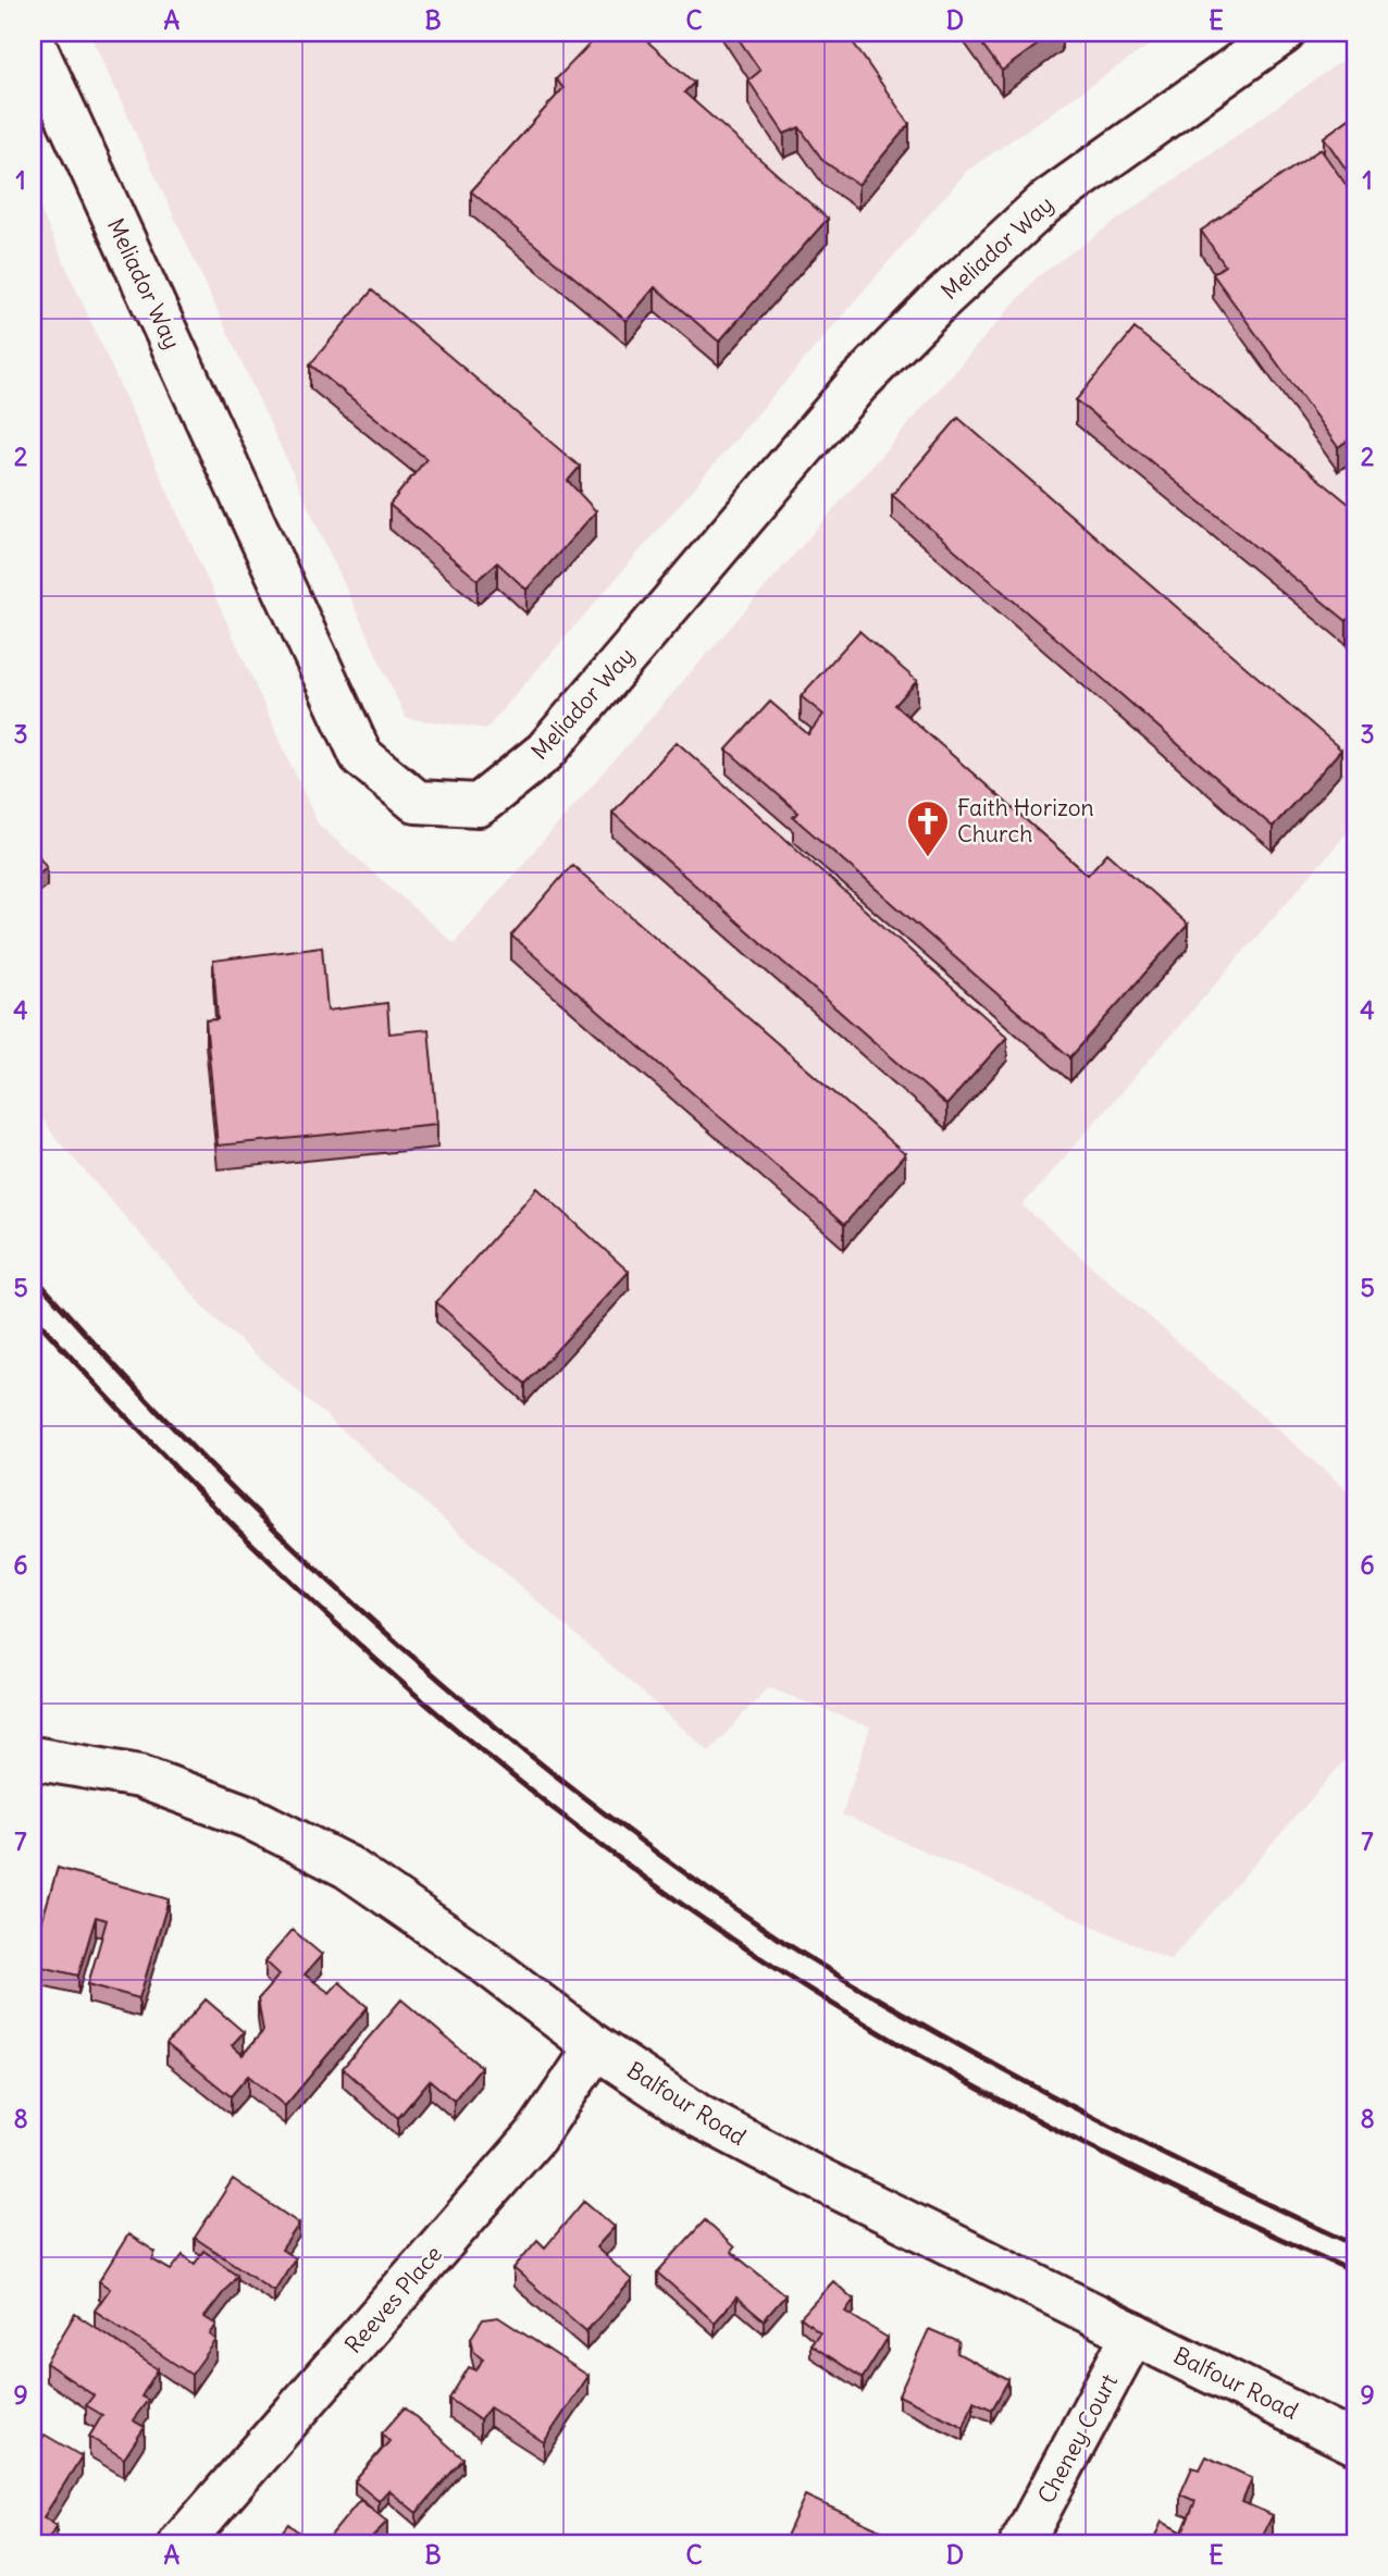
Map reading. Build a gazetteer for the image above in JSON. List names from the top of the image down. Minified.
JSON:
{"streets":{"street":["Meliador Way","Balfour Road","Reeves Place","Cheney Court"]},"crossings":[["Balfour Road","Reeves Place"],["Balfour Road","Cheney Court"]],"places":{"church":["Faith Horizon Church"]},"grid":{"columns":["A","B","C","D","E"],"rows":["1","2","3","4","5","6","7","8","9"]}}
